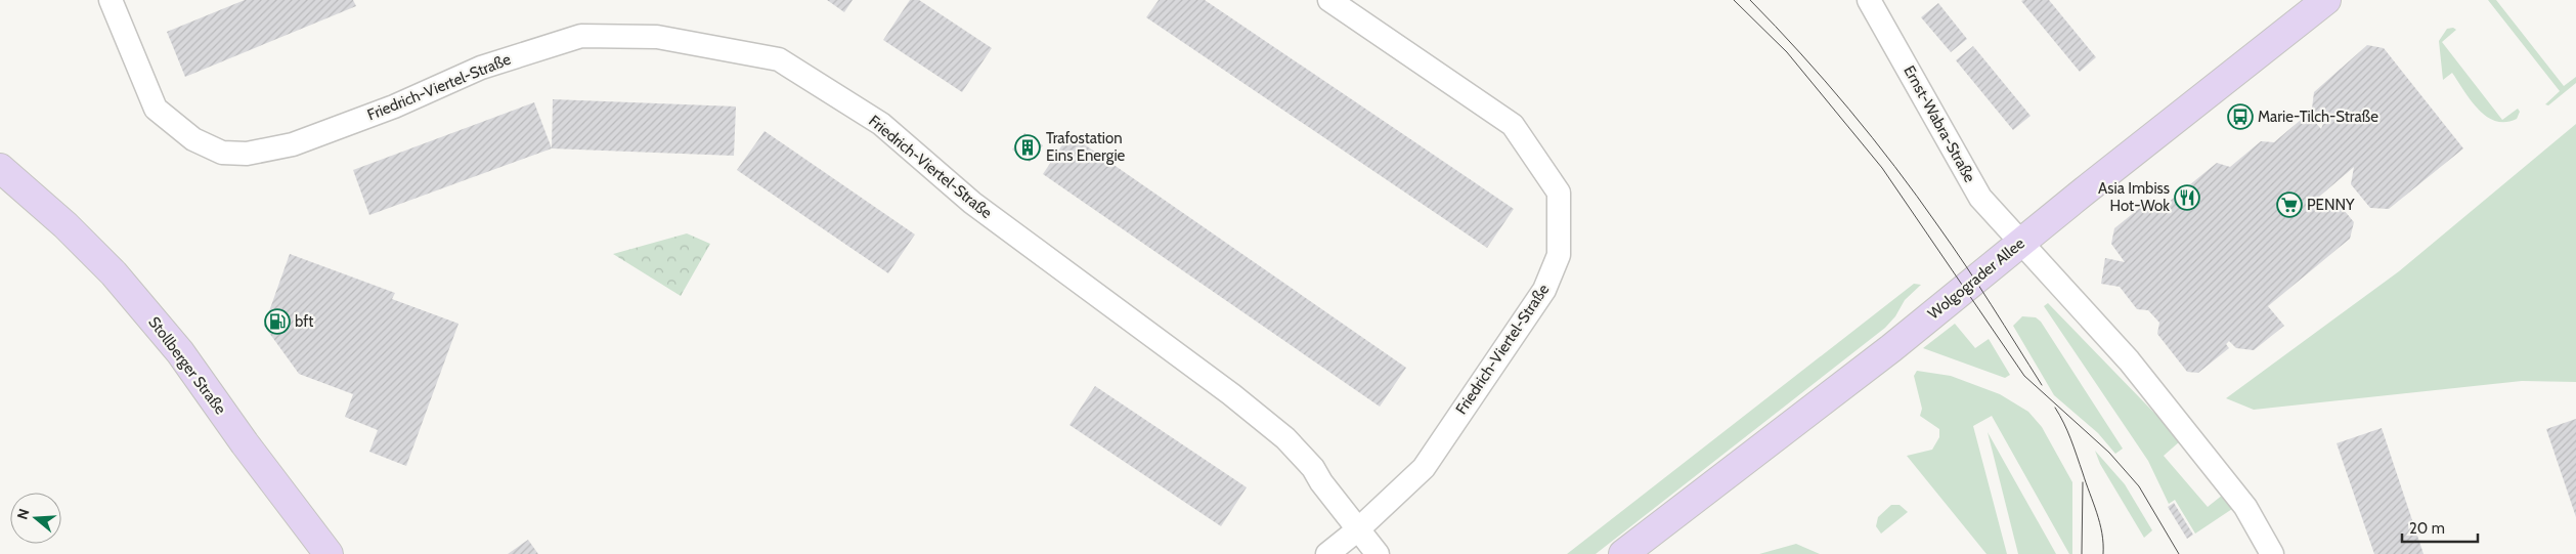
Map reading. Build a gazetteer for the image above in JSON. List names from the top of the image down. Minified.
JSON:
{"streets":{"main road":["Wolgograder Allee","Stollberger Straße"],"street":["Friedrich-Viertel-Straße","Ernst-Wabra-Straße"]},"crossings":[["Ernst-Wabra-Straße","Wolgograder Allee"]],"places":{"bus stop":["Marie-Tilch-Straße"],"building":["Trafostation Eins Energie"],"restaurant":["Asia Imbiss Hot-Wok"],"supermarket":["PENNY"],"fuel station":["bft"]},"scale_bar":"20 m","north":"left"}
